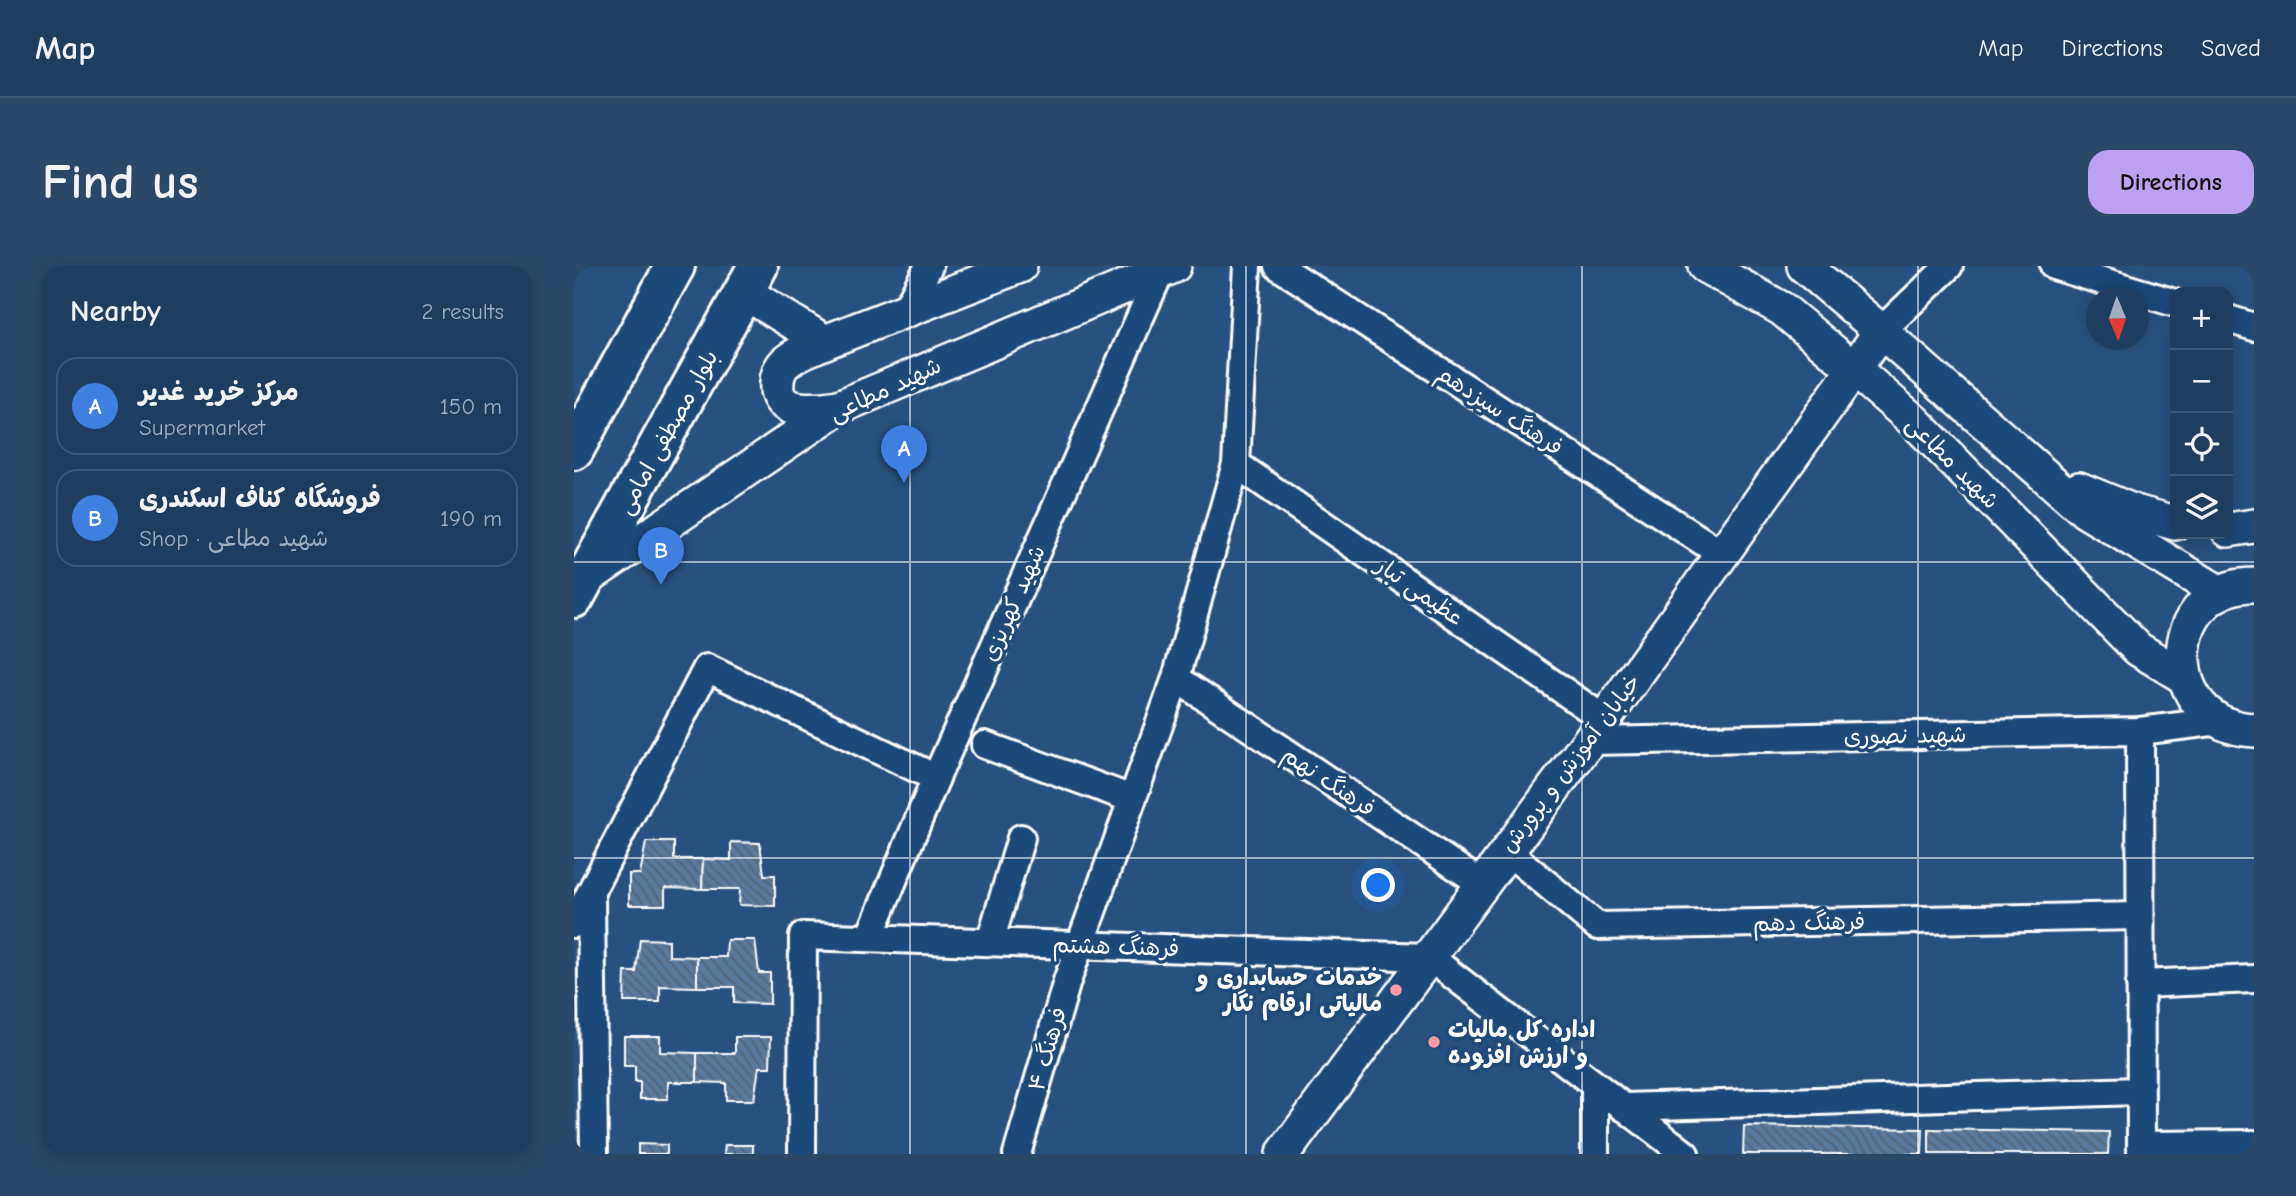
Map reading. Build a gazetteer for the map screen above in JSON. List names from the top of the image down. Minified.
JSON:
{"streets":{"main road":["بلوار مصطفی امامی"],"street":["شهید مطاعی","فرهنگ سیزدهم","عظیمی تبار","شهید کهریزی","شهید نصوری","خیابان آموزش و پرورش","فرهنگ نهم","فرهنگ دهم","فرهنگ هشتم","فرهنگ ۴"]},"crossings":[["شهید مطاعی","بلوار مصطفی امامی"],["شهید مطاعی","شهید کهریزی"],["شهید مطاعی","خیابان آموزش و پرورش"],["فرهنگ سیزدهم","خیابان آموزش و پرورش"],["عظیمی تبار","شهید نصوری"],["عظیمی تبار","خیابان آموزش و پرورش"],["عظیمی تبار","فرهنگ ۴"],["شهید کهریزی","فرهنگ هشتم"],["شهید نصوری","خیابان آموزش و پرورش"],["خیابان آموزش و پرورش","فرهنگ نهم"],["خیابان آموزش و پرورش","فرهنگ دهم"],["خیابان آموزش و پرورش","فرهنگ هشتم"],["فرهنگ نهم","فرهنگ ۴"],["فرهنگ هشتم","فرهنگ ۴"]],"places":["خدمات حسابداری و مالیاتی ارقام نگار","اداره کل مالیات و ارزش افزوده"],"north":"bottom","page":{"header":"Map","nav":["Map","Directions","Saved"],"buttons":"Directions","title":"Find us","heading":["Nearby","2 results"],"map_buttons":["+","−"],"list":[{"mark":"A","name":"مرکز خرید غدیر","note":"Supermarket","value":"150 m"},{"mark":"B","name":"فروشگاه کناف اسکندری","note":"Shop · شهید مطاعی","value":"190 m"}],"pins":["A","B"]}}
